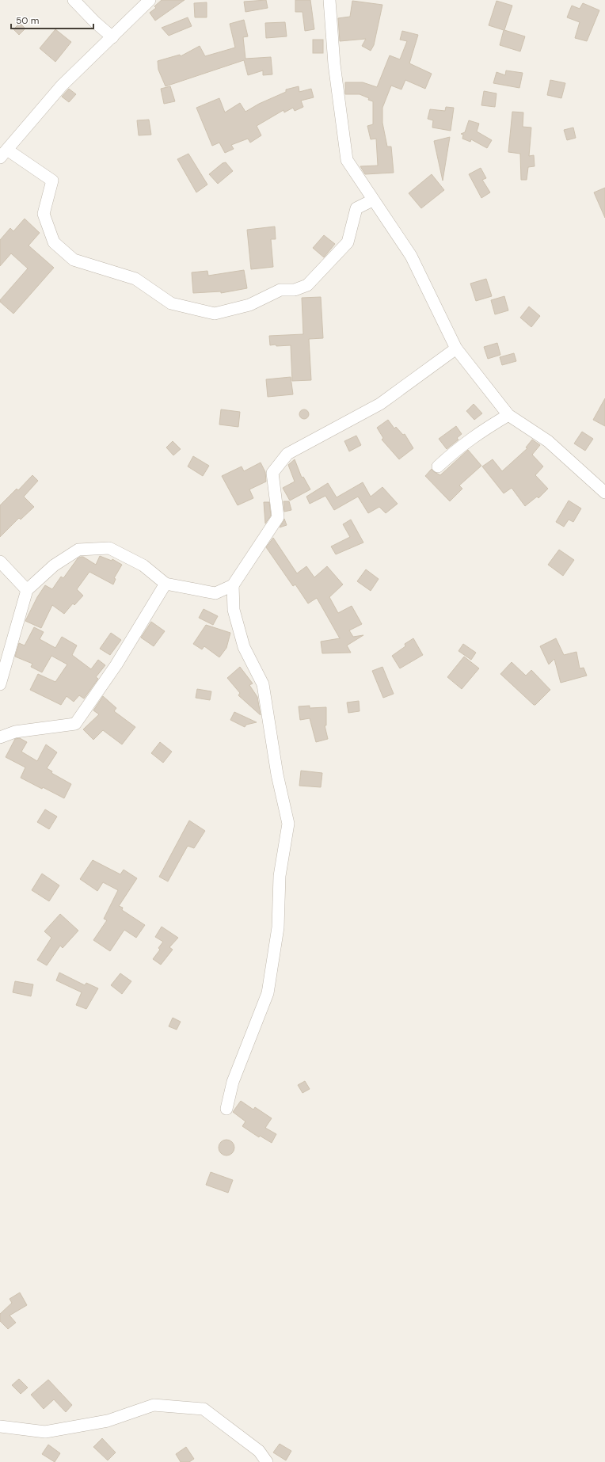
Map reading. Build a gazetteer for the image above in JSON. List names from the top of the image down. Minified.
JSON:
{"scale_bar":"50 m"}
